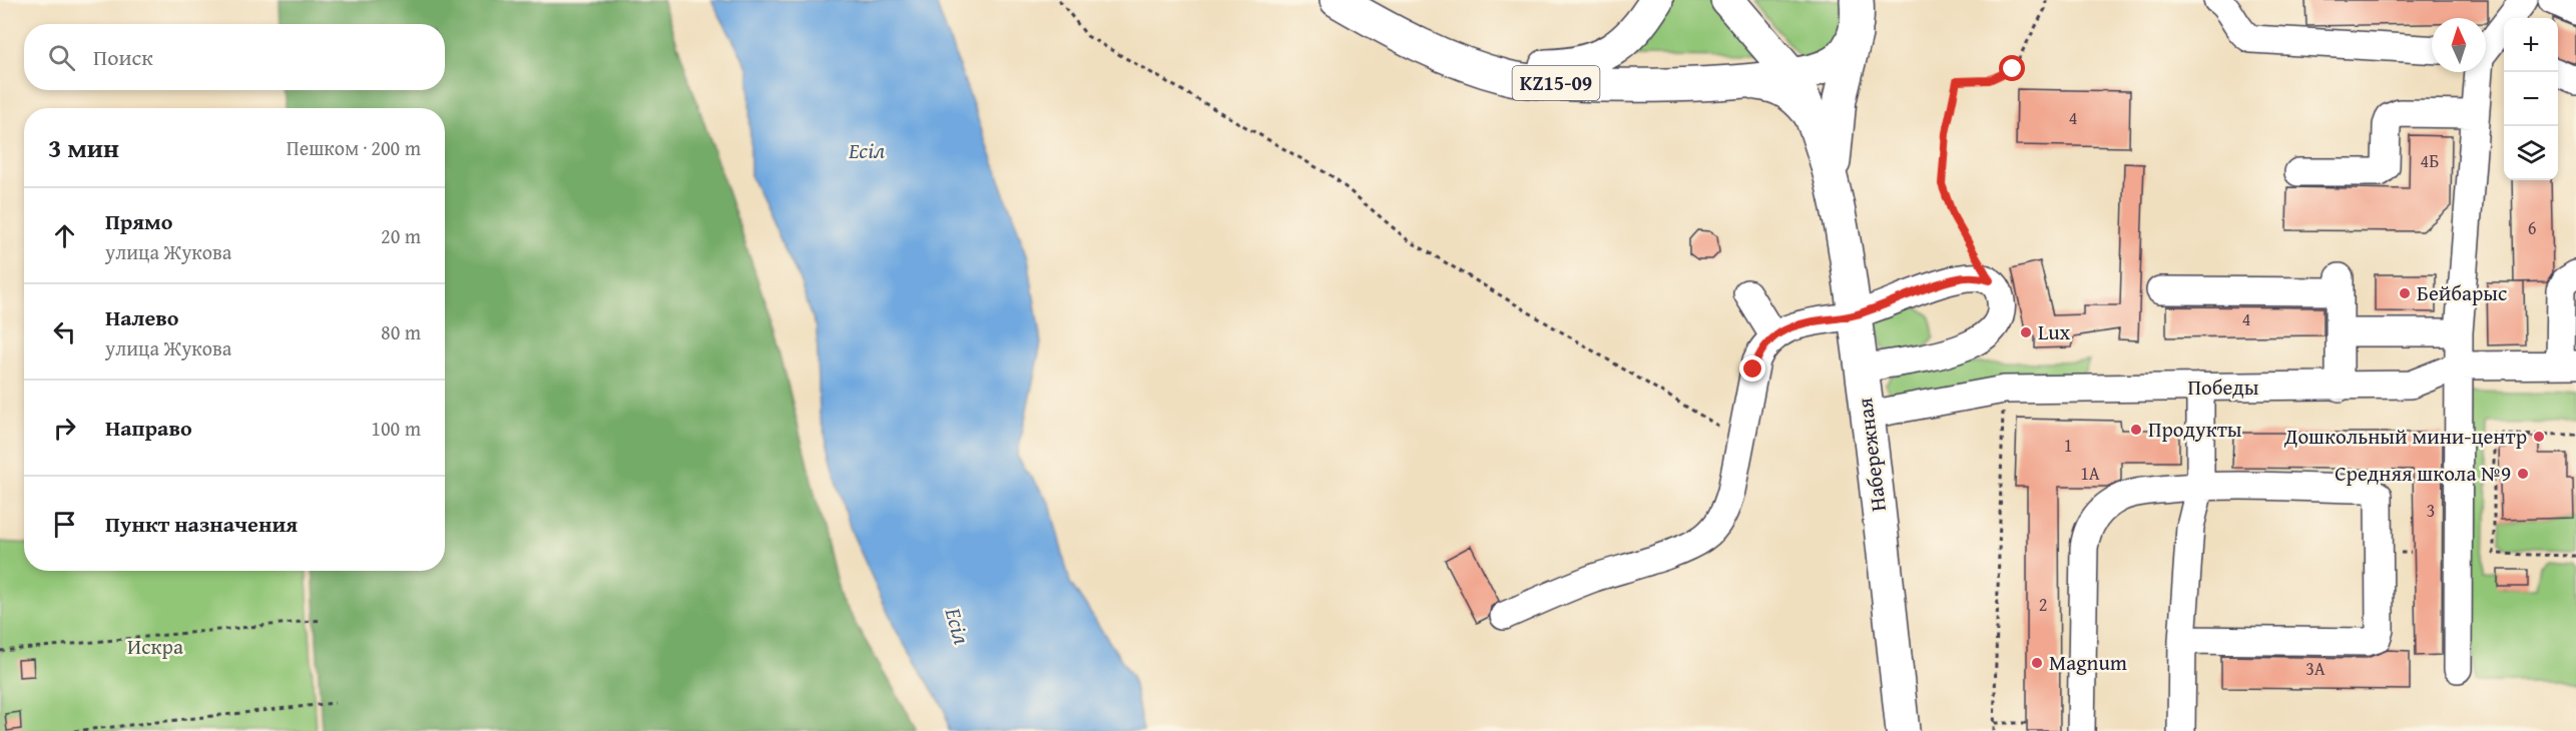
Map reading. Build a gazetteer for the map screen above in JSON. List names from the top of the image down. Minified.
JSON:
{"streets":{"main road":["KZ15-09","Набережная"],"street":["Победы"]},"crossings":[["KZ15-09","Набережная"],["Победы","Набережная"]],"water":["Есіл"],"parks":["Искра"],"places":["Бейбарыс","Lux","Продукты","Дошкольный мини-центр","Средняя школа №9","Magnum"],"house_numbers":["4","4Б","6","4","1","1А","3","2","3А"],"north":"top","page":{"map_buttons":["+","−"],"search":"Поиск","heading":["3 мин","Пешком · 200 m"],"list":[["Прямо","улица Жукова","20 m"],["Налево","улица Жукова","80 m"],["Направо","100 m"],"Пункт назначения"]}}
